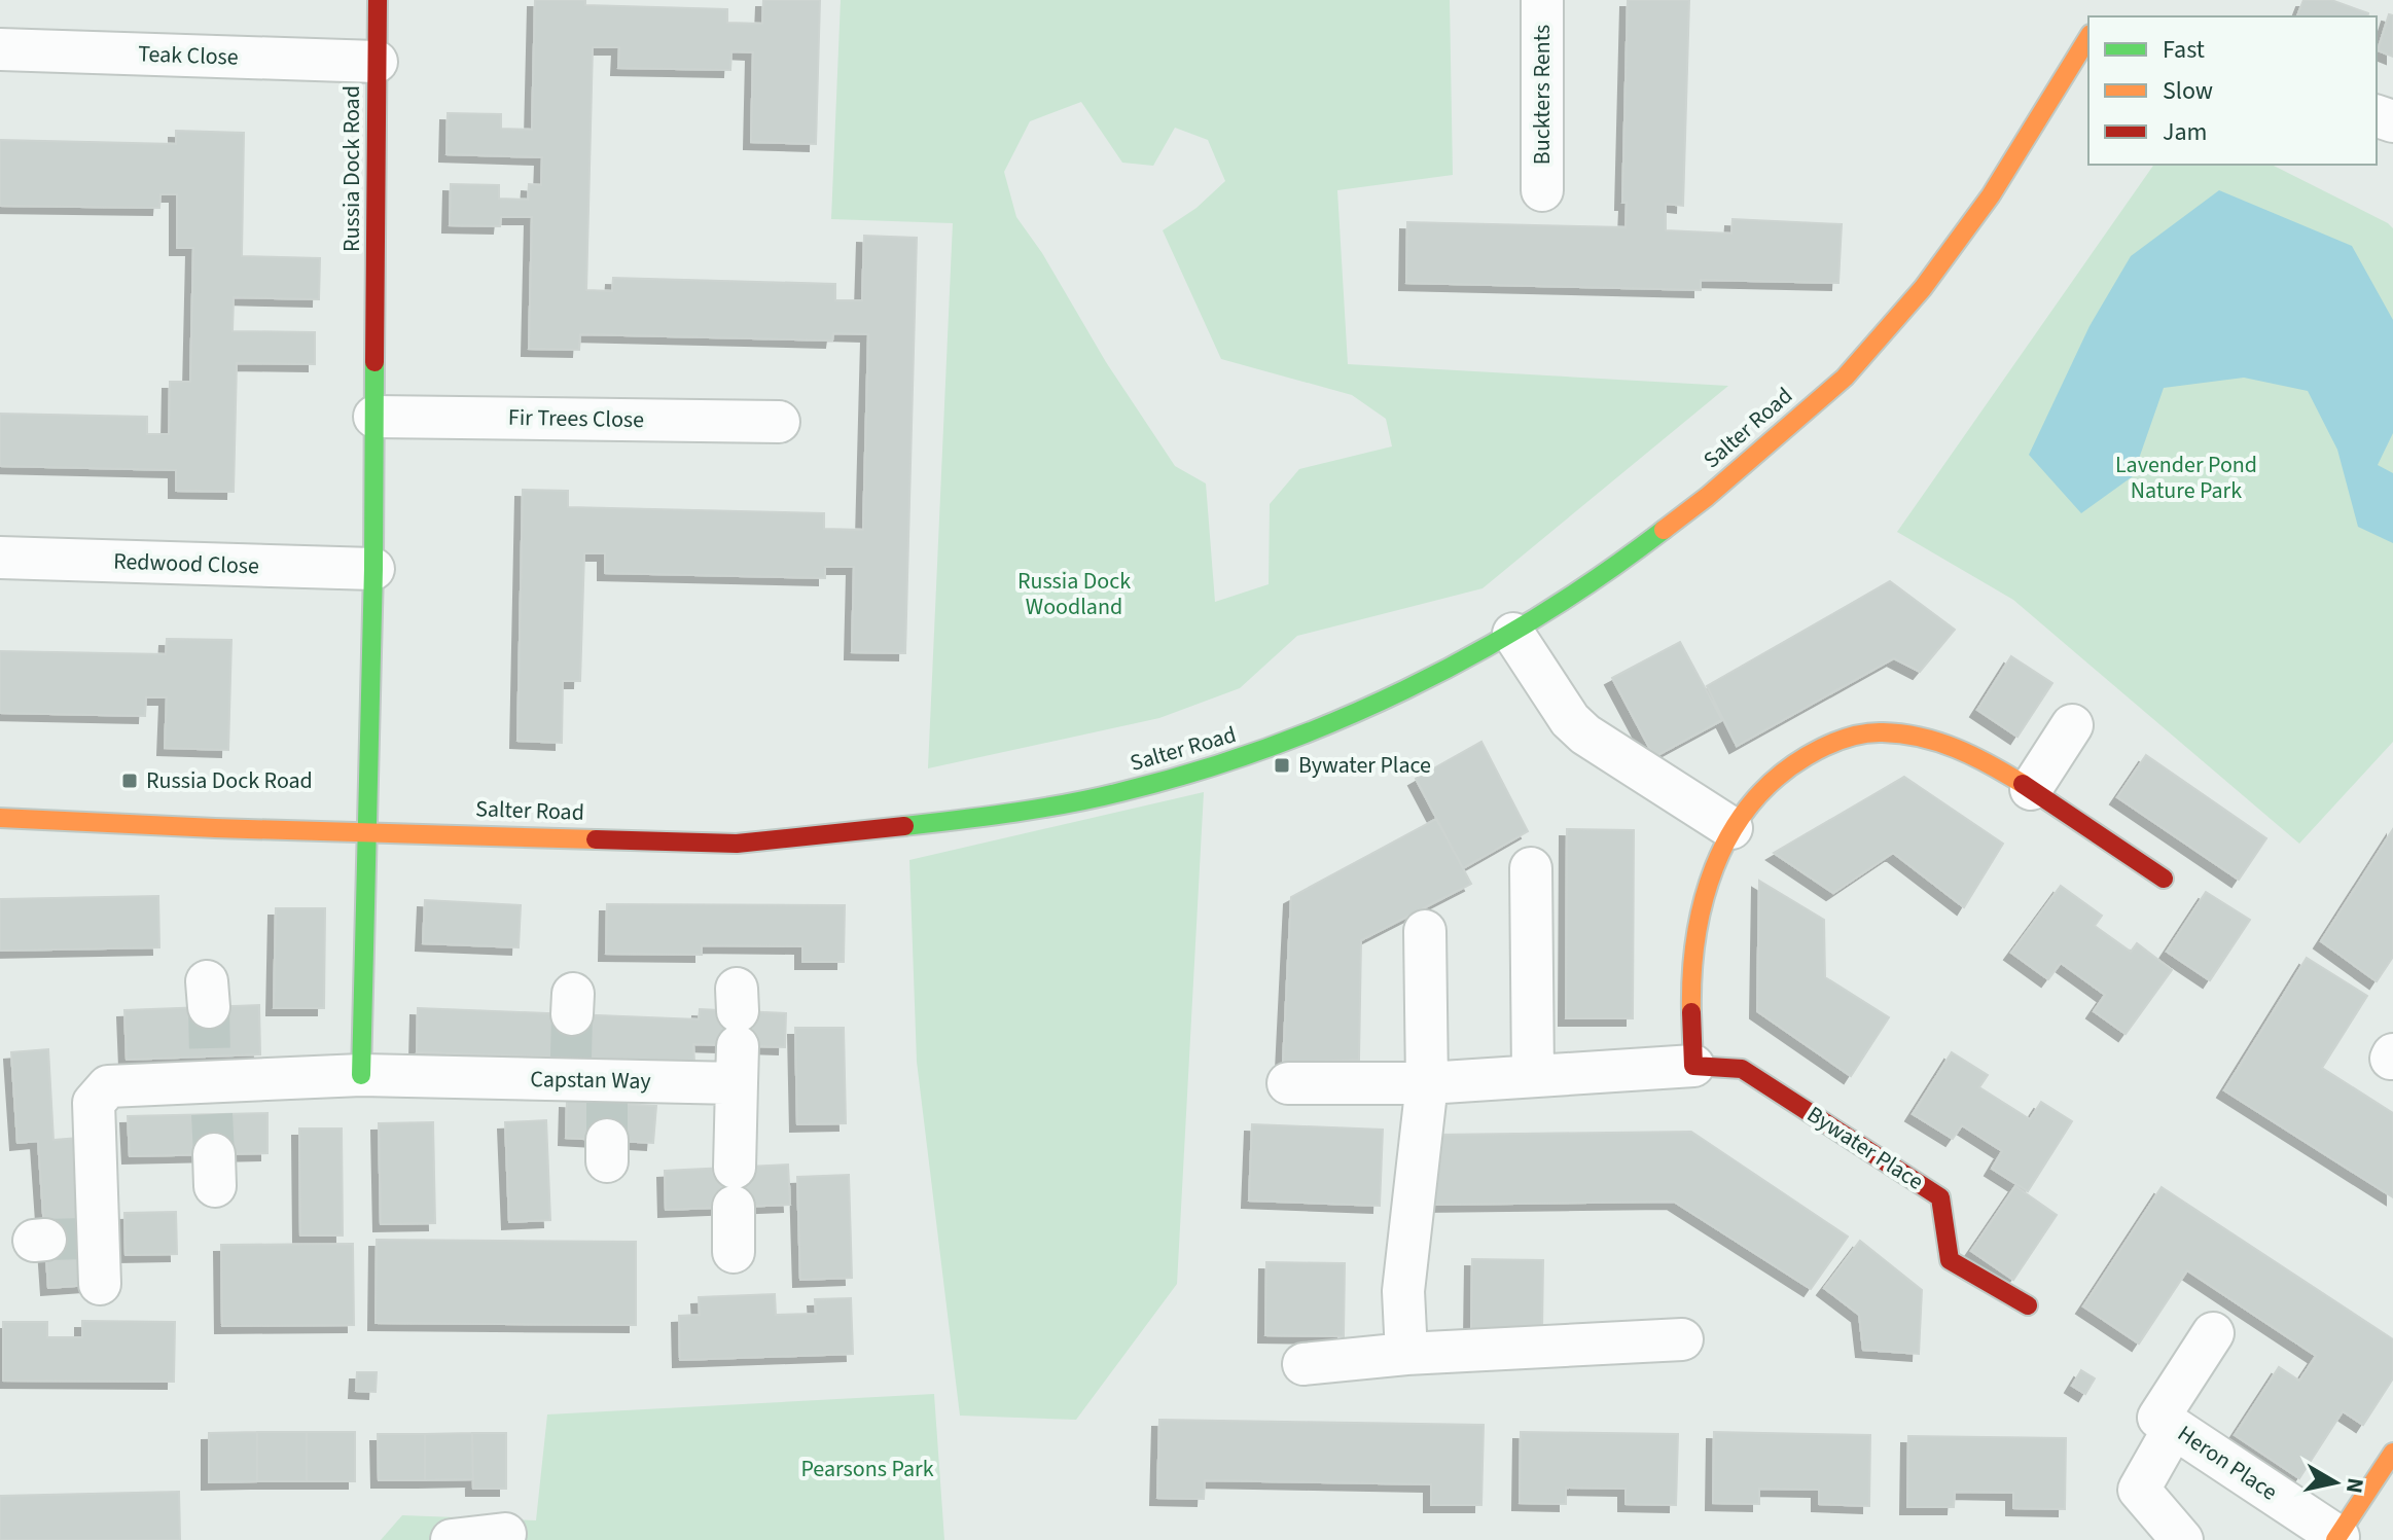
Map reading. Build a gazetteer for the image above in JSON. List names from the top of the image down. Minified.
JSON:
{"streets":{"street":["Teak Close","Buckters Rents","Russia Dock Road","Fir Trees Close","Salter Road","Redwood Close","Capstan Way","Bywater Place","Heron Place"]},"crossings":[["Teak Close","Russia Dock Road"],["Russia Dock Road","Fir Trees Close"],["Russia Dock Road","Salter Road"],["Russia Dock Road","Redwood Close"]],"parks":["Lavender Pond Nature Park","Russia Dock Woodland","Pearsons Park"],"places":{"transit":["Bywater Place","Russia Dock Road"]},"legend":["Fast","Slow","Jam"],"north":"right"}
